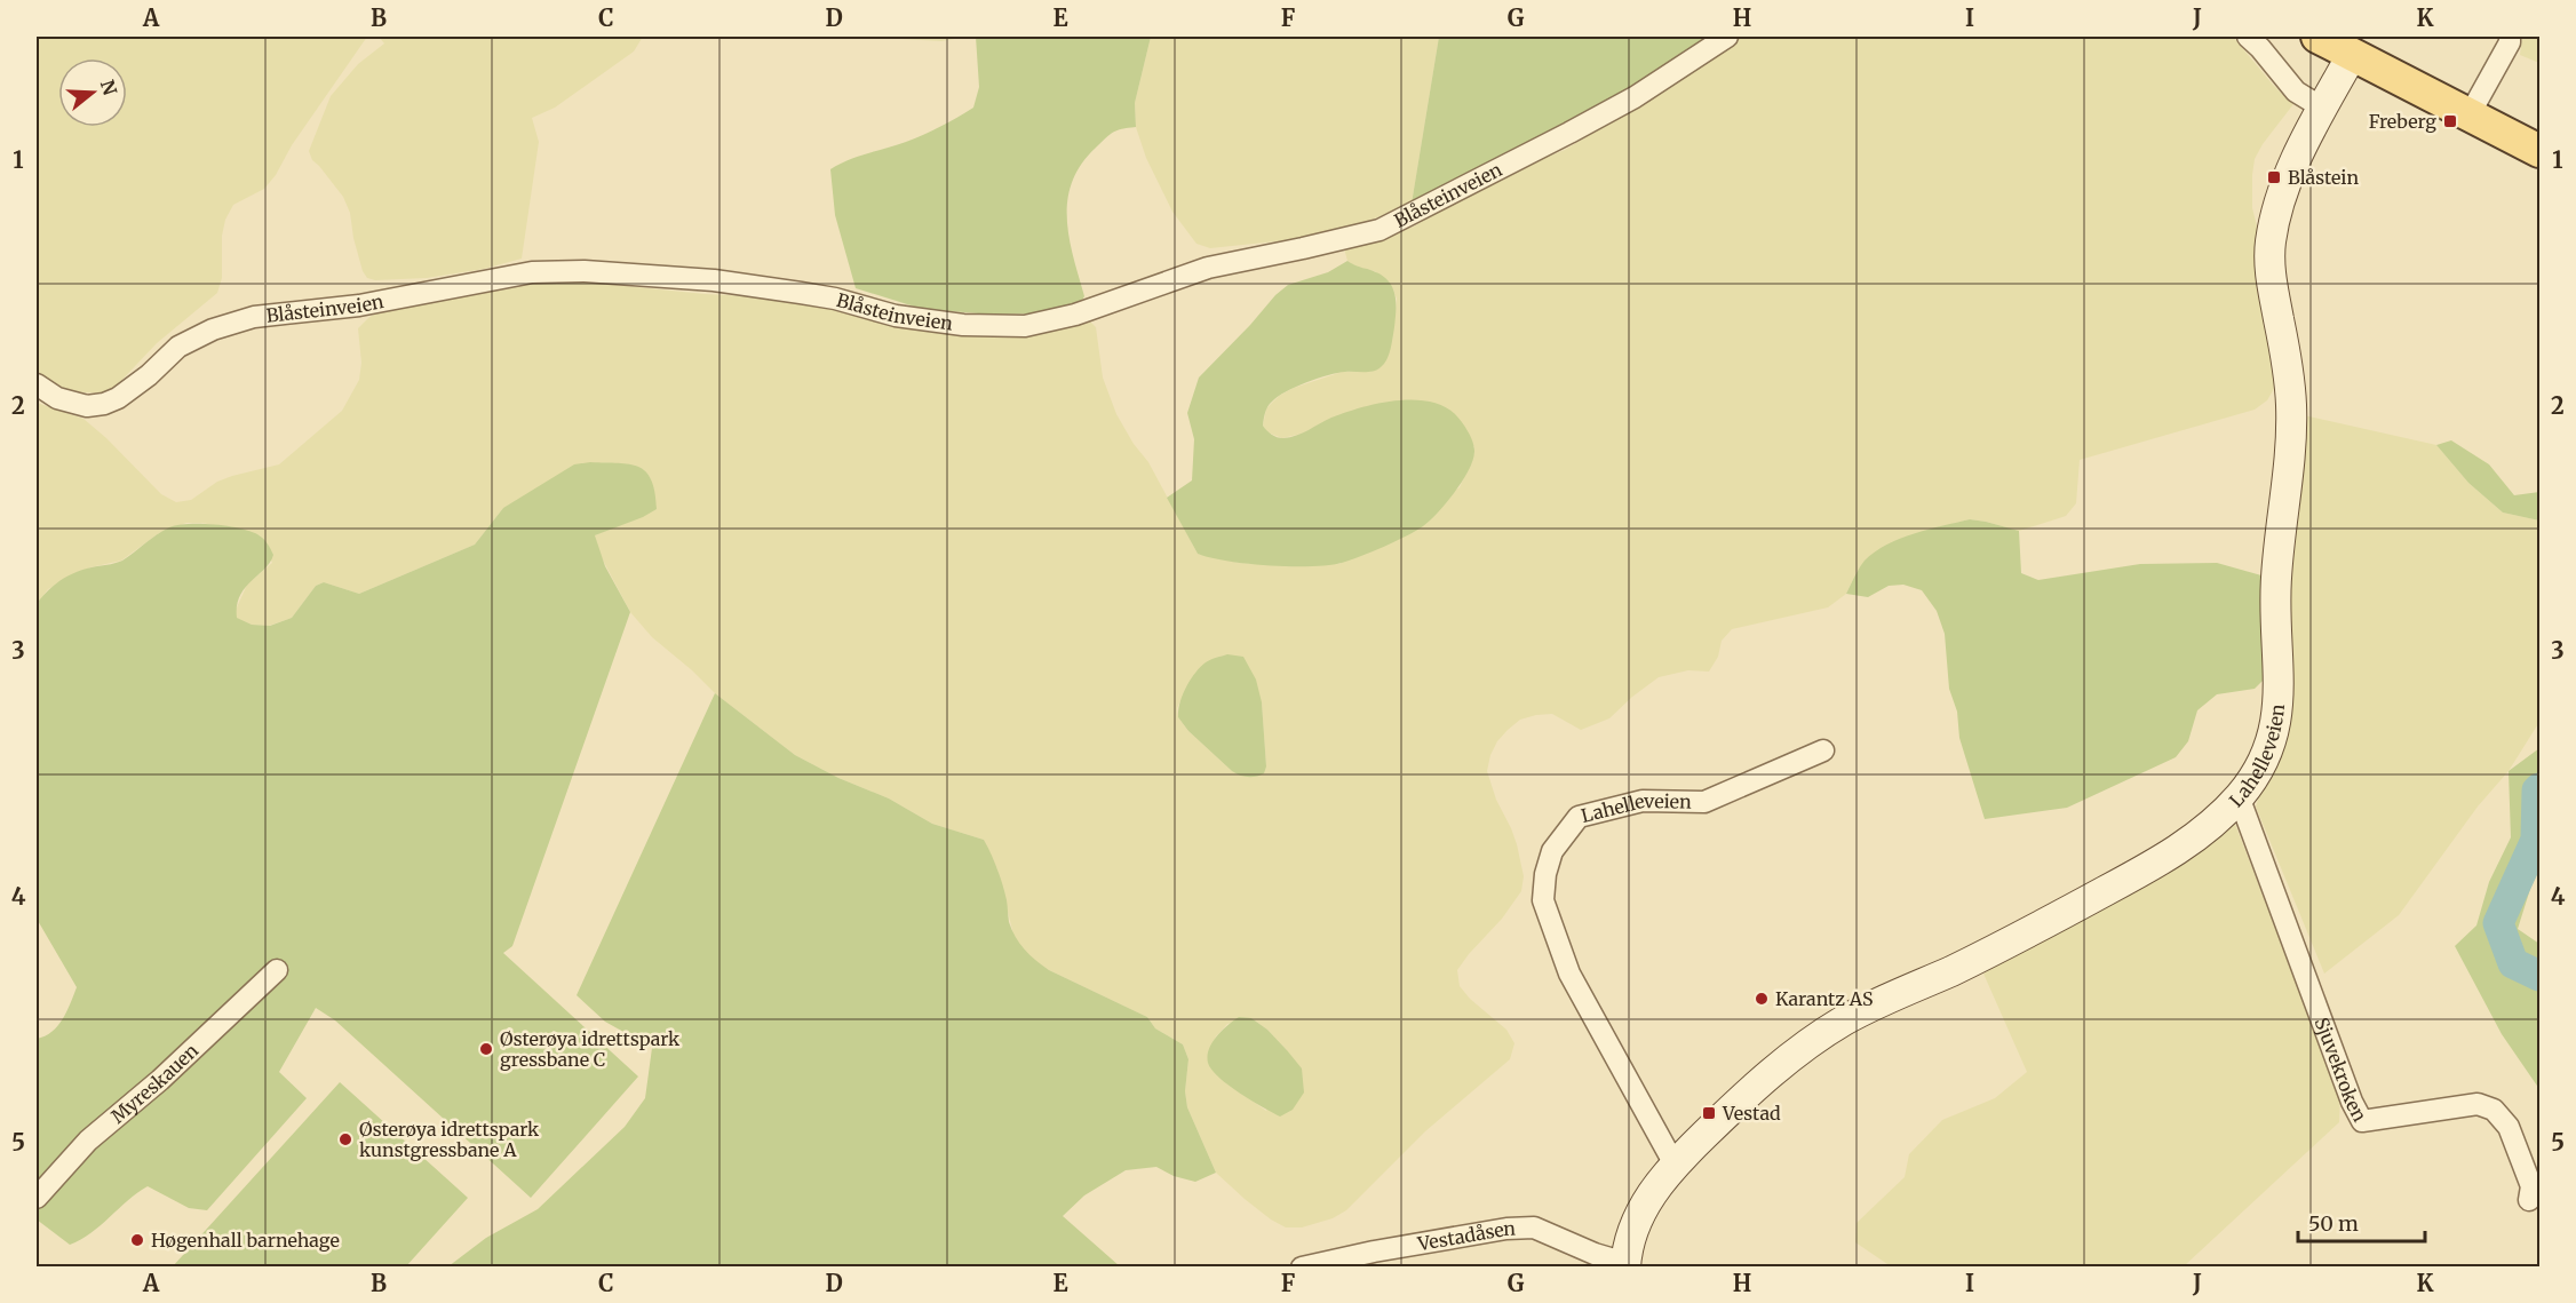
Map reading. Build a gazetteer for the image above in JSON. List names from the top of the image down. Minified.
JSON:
{"streets":{"street":["Blåsteinveien","Lahelleveien","Sjuvekroken","Myreskauen","Vestadåsen"]},"crossings":[["Lahelleveien","Sjuvekroken"],["Lahelleveien","Vestadåsen"]],"places":{"transit":["Freberg","Blåstein","Vestad"],"other":["Karantz AS","Østerøya idrettspark gressbane C","Østerøya idrettspark kunstgressbane A","Høgenhall barnehage"]},"scale_bar":"50 m","north":"right","grid":{"columns":["A","B","C","D","E","F","G","H","I","J","K"],"rows":["1","2","3","4","5"]}}
